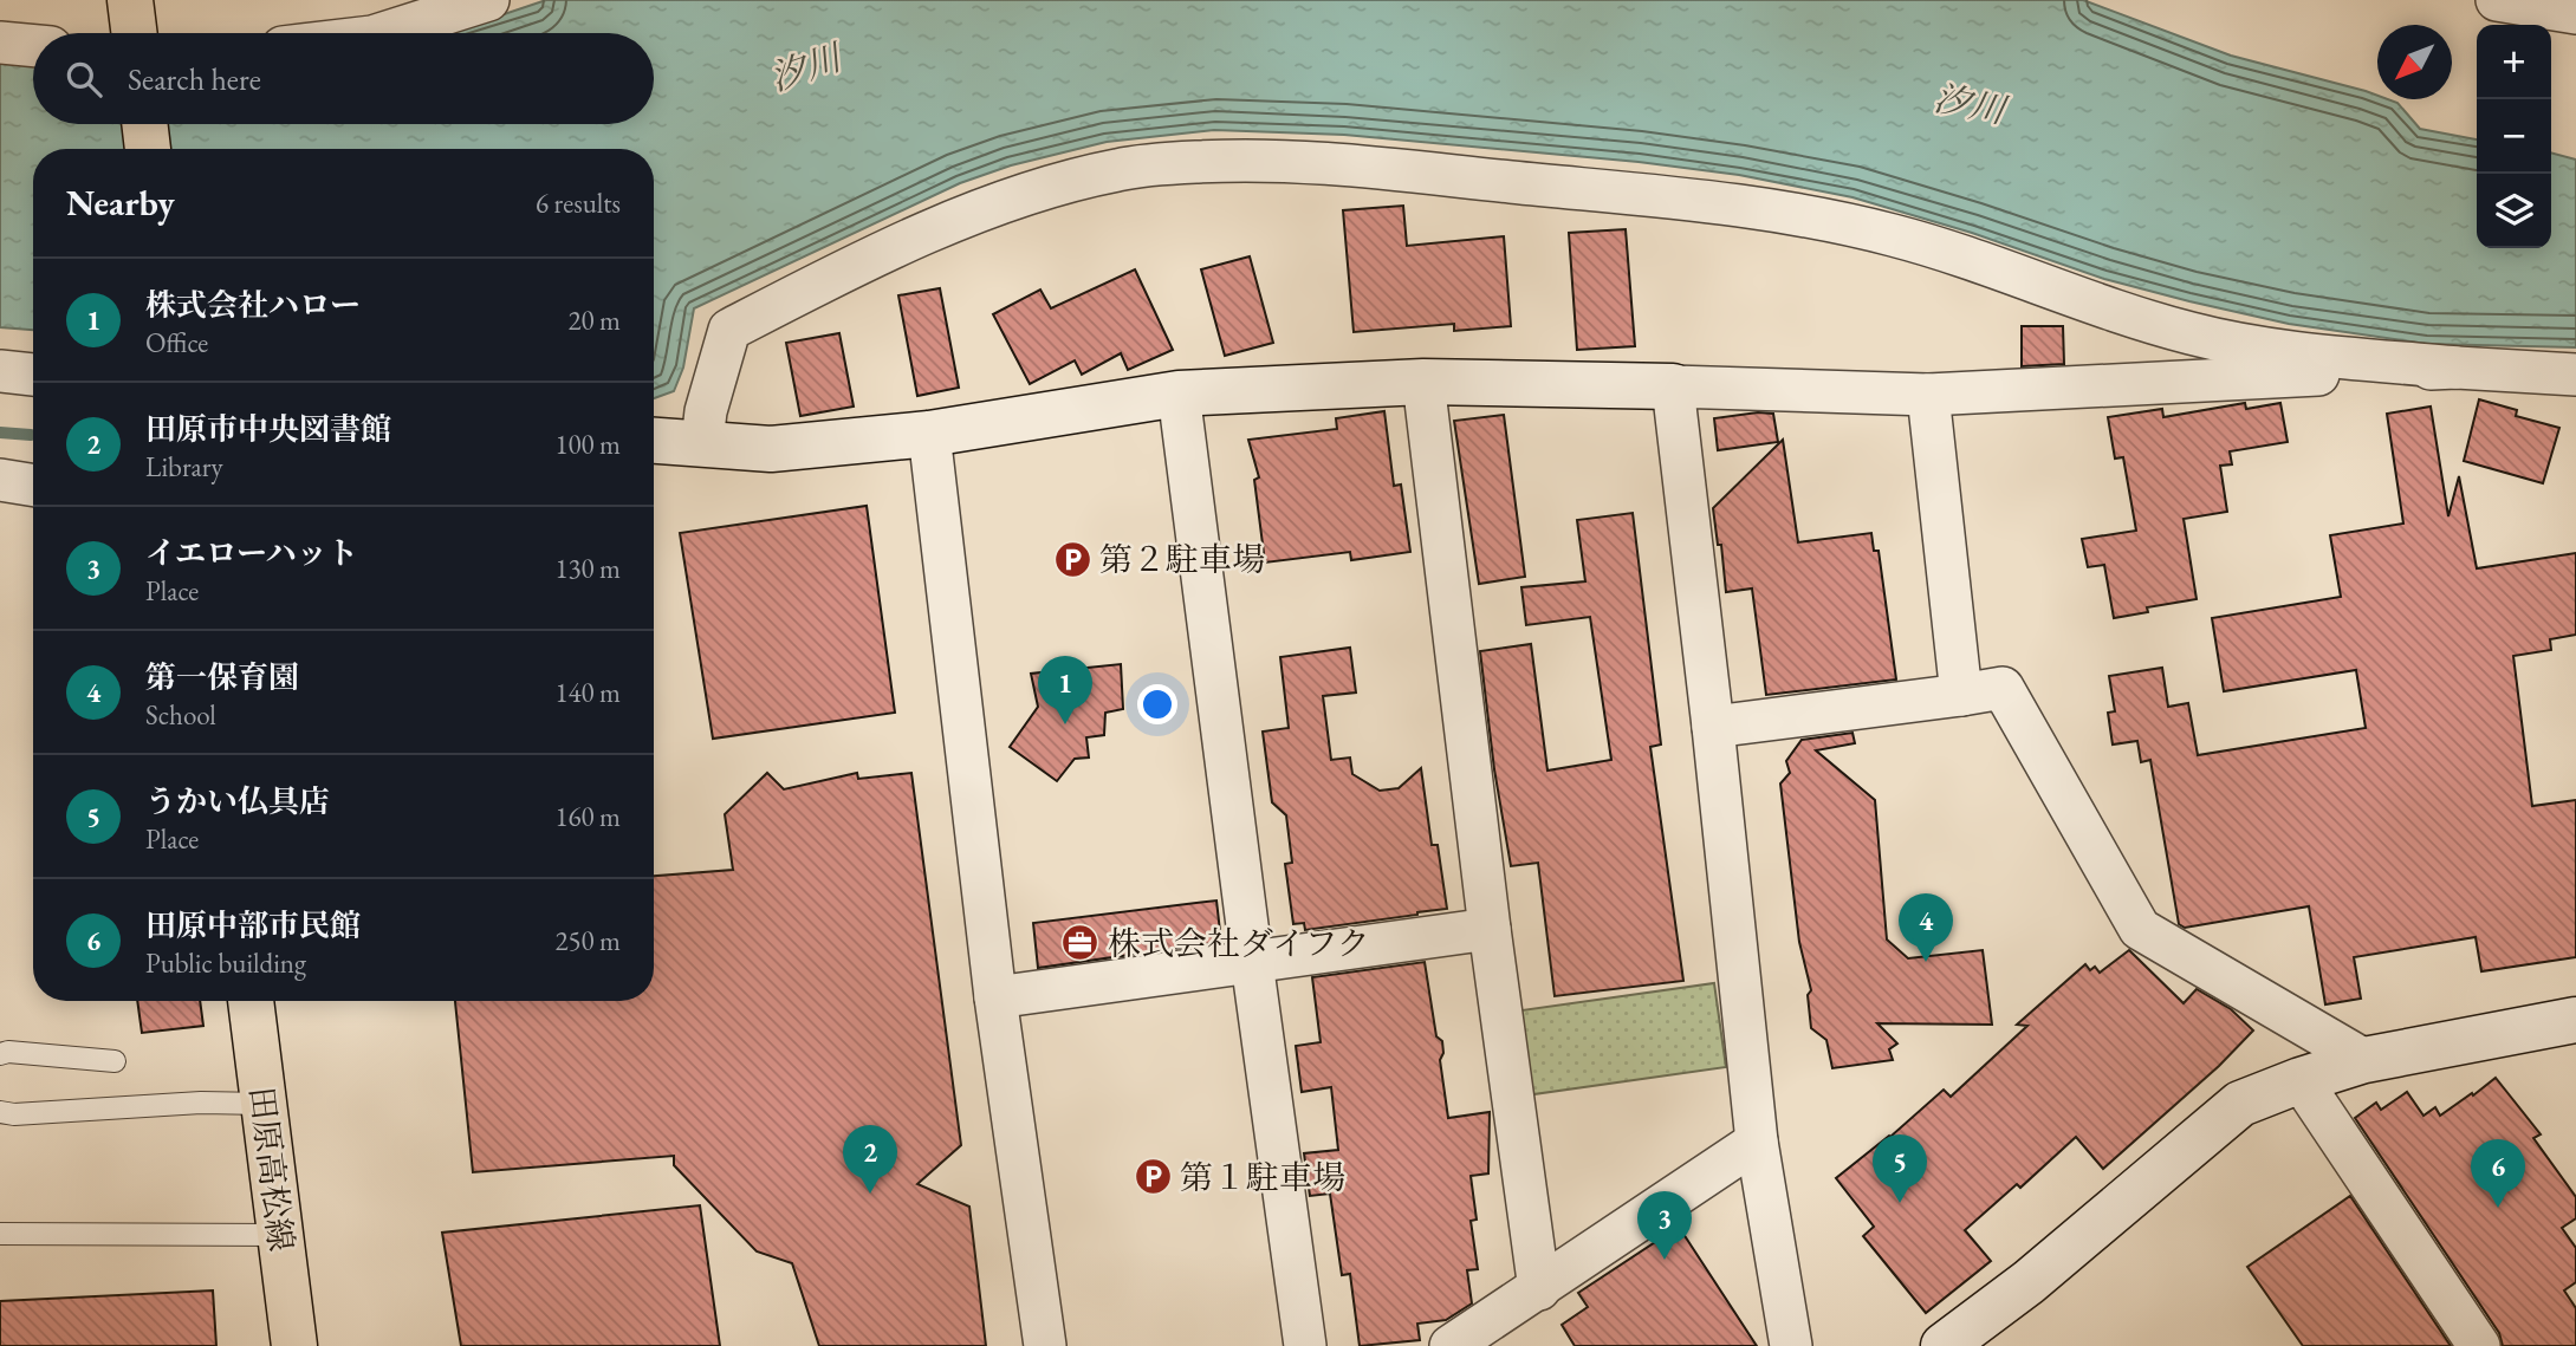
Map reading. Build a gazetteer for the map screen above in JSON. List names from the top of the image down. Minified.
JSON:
{"streets":{"main road":["田原高松線"]},"water":["汐川"],"places":{"parking":["第２駐車場","第１駐車場"],"office":["株式会社ダイフク"]},"north":"bottom left","page":{"map_buttons":["+","−"],"search":"Search here","heading":["Nearby","6 results"],"list":[{"mark":"1","name":"株式会社ハロー","note":"Office","value":"20 m"},{"mark":"2","name":"田原市中央図書館","note":"Library","value":"100 m"},{"mark":"3","name":"イエローハット","note":"Place","value":"130 m"},{"mark":"4","name":"第一保育園","note":"School","value":"140 m"},{"mark":"5","name":"うかい仏具店","note":"Place","value":"160 m"},{"mark":"6","name":"田原中部市民館","note":"Public building","value":"250 m"}],"pins":["1","4","2","5","6","3"]}}
